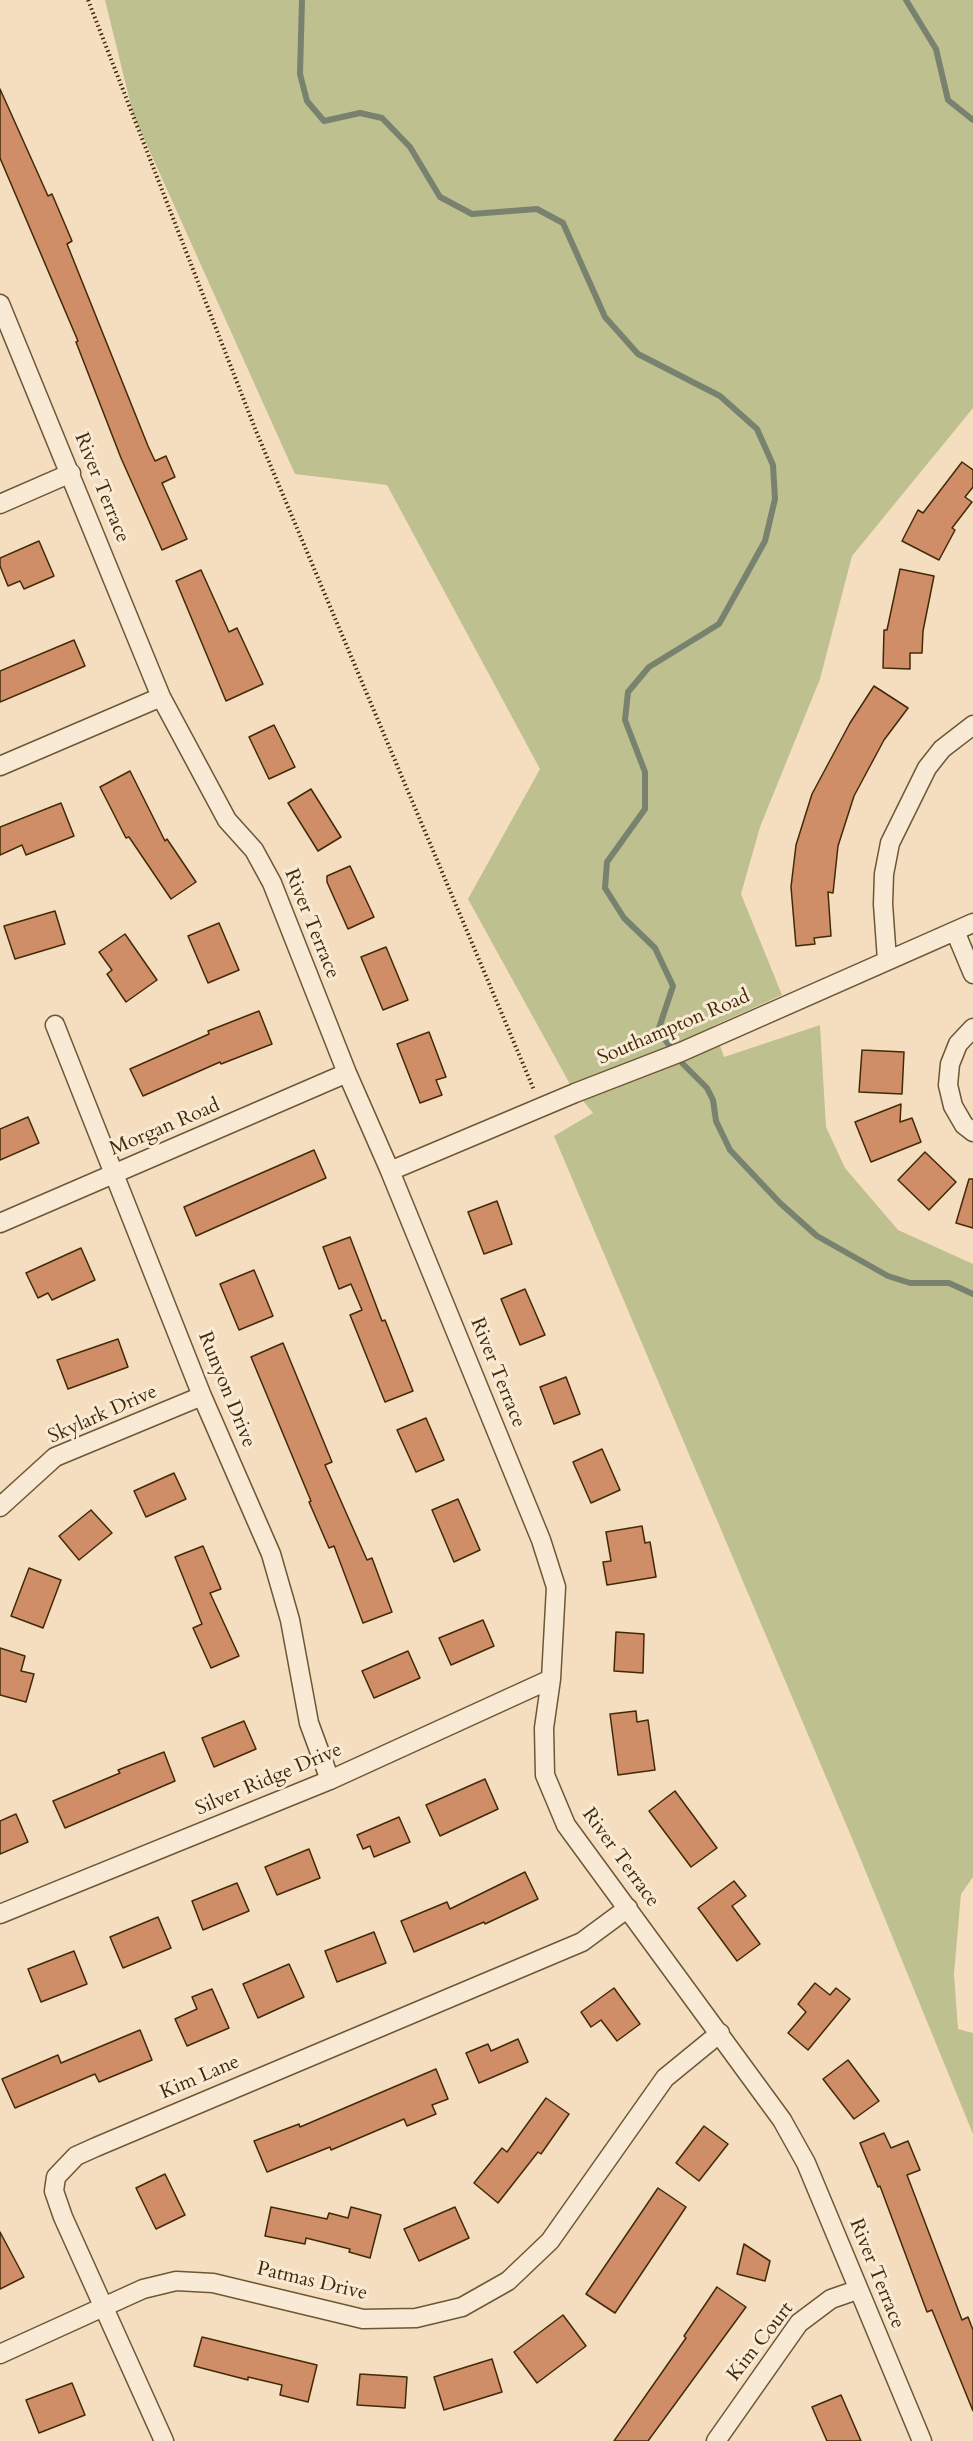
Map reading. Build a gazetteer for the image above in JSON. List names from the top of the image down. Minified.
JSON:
{"streets":{"street":["River Terrace","Southampton Road","Morgan Road","Runyon Drive","Skylark Drive","Silver Ridge Drive","Kim Lane","Patmas Drive","Kim Court"]},"crossings":[["River Terrace","Southampton Road"],["River Terrace","Morgan Road"],["River Terrace","Silver Ridge Drive"],["River Terrace","Kim Lane"],["River Terrace","Patmas Drive"],["River Terrace","Kim Court"],["Morgan Road","Runyon Drive"],["Runyon Drive","Skylark Drive"],["Runyon Drive","Silver Ridge Drive"],["Kim Lane","Patmas Drive"]]}
